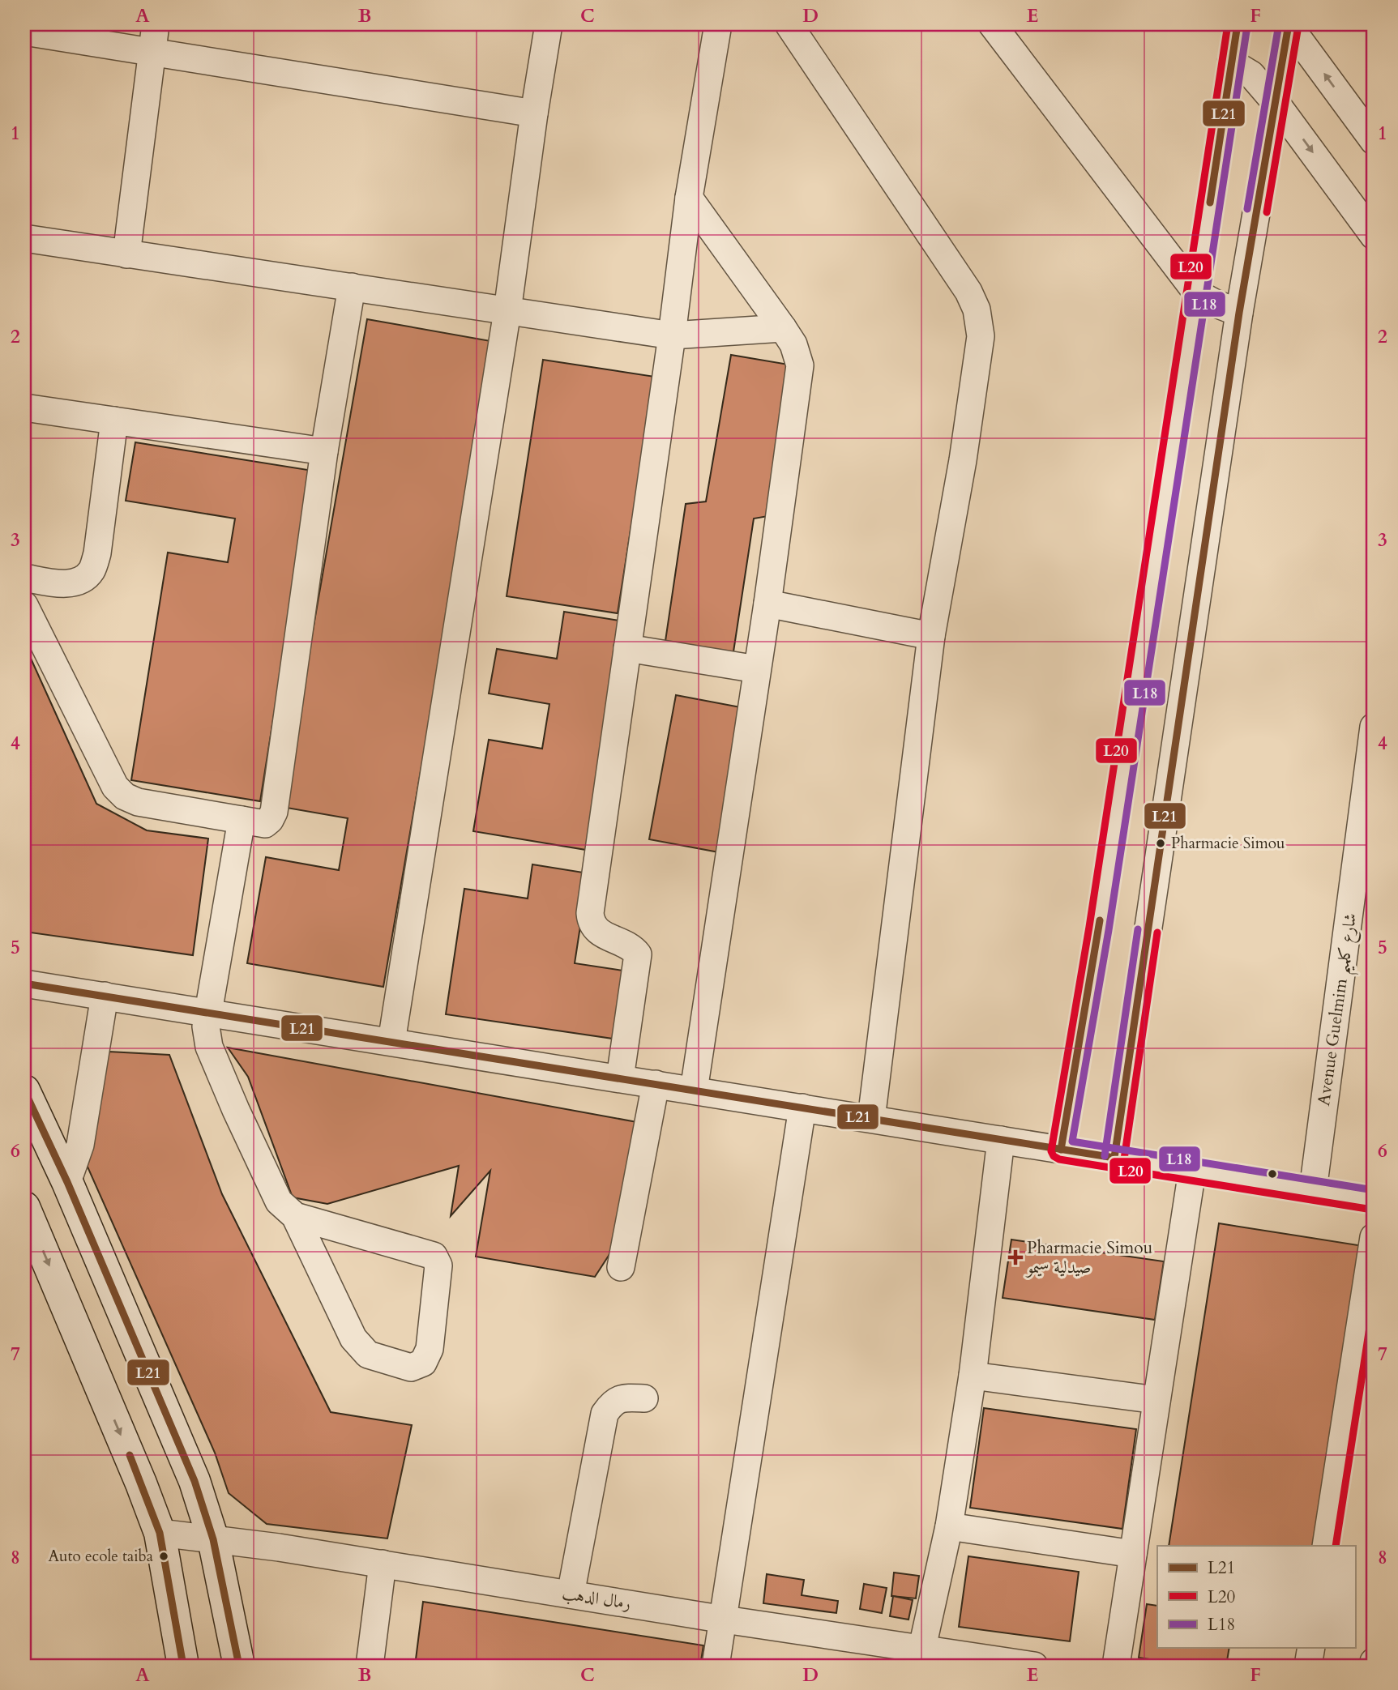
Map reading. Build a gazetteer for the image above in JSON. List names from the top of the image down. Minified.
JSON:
{"streets":{"street":["Avenue Guelmim شارع كلميم","رمال الدهب"]},"places":{"other":["Pharmacie Simou","Auto ecole taiba"],"health":["Pharmacie Simou صيدلية سيمو"]},"lines":["transit line L21","transit line L20","transit line L18"],"legend":["L21","L20","L18"],"grid":{"columns":["A","B","C","D","E","F"],"rows":["1","2","3","4","5","6","7","8"]}}
